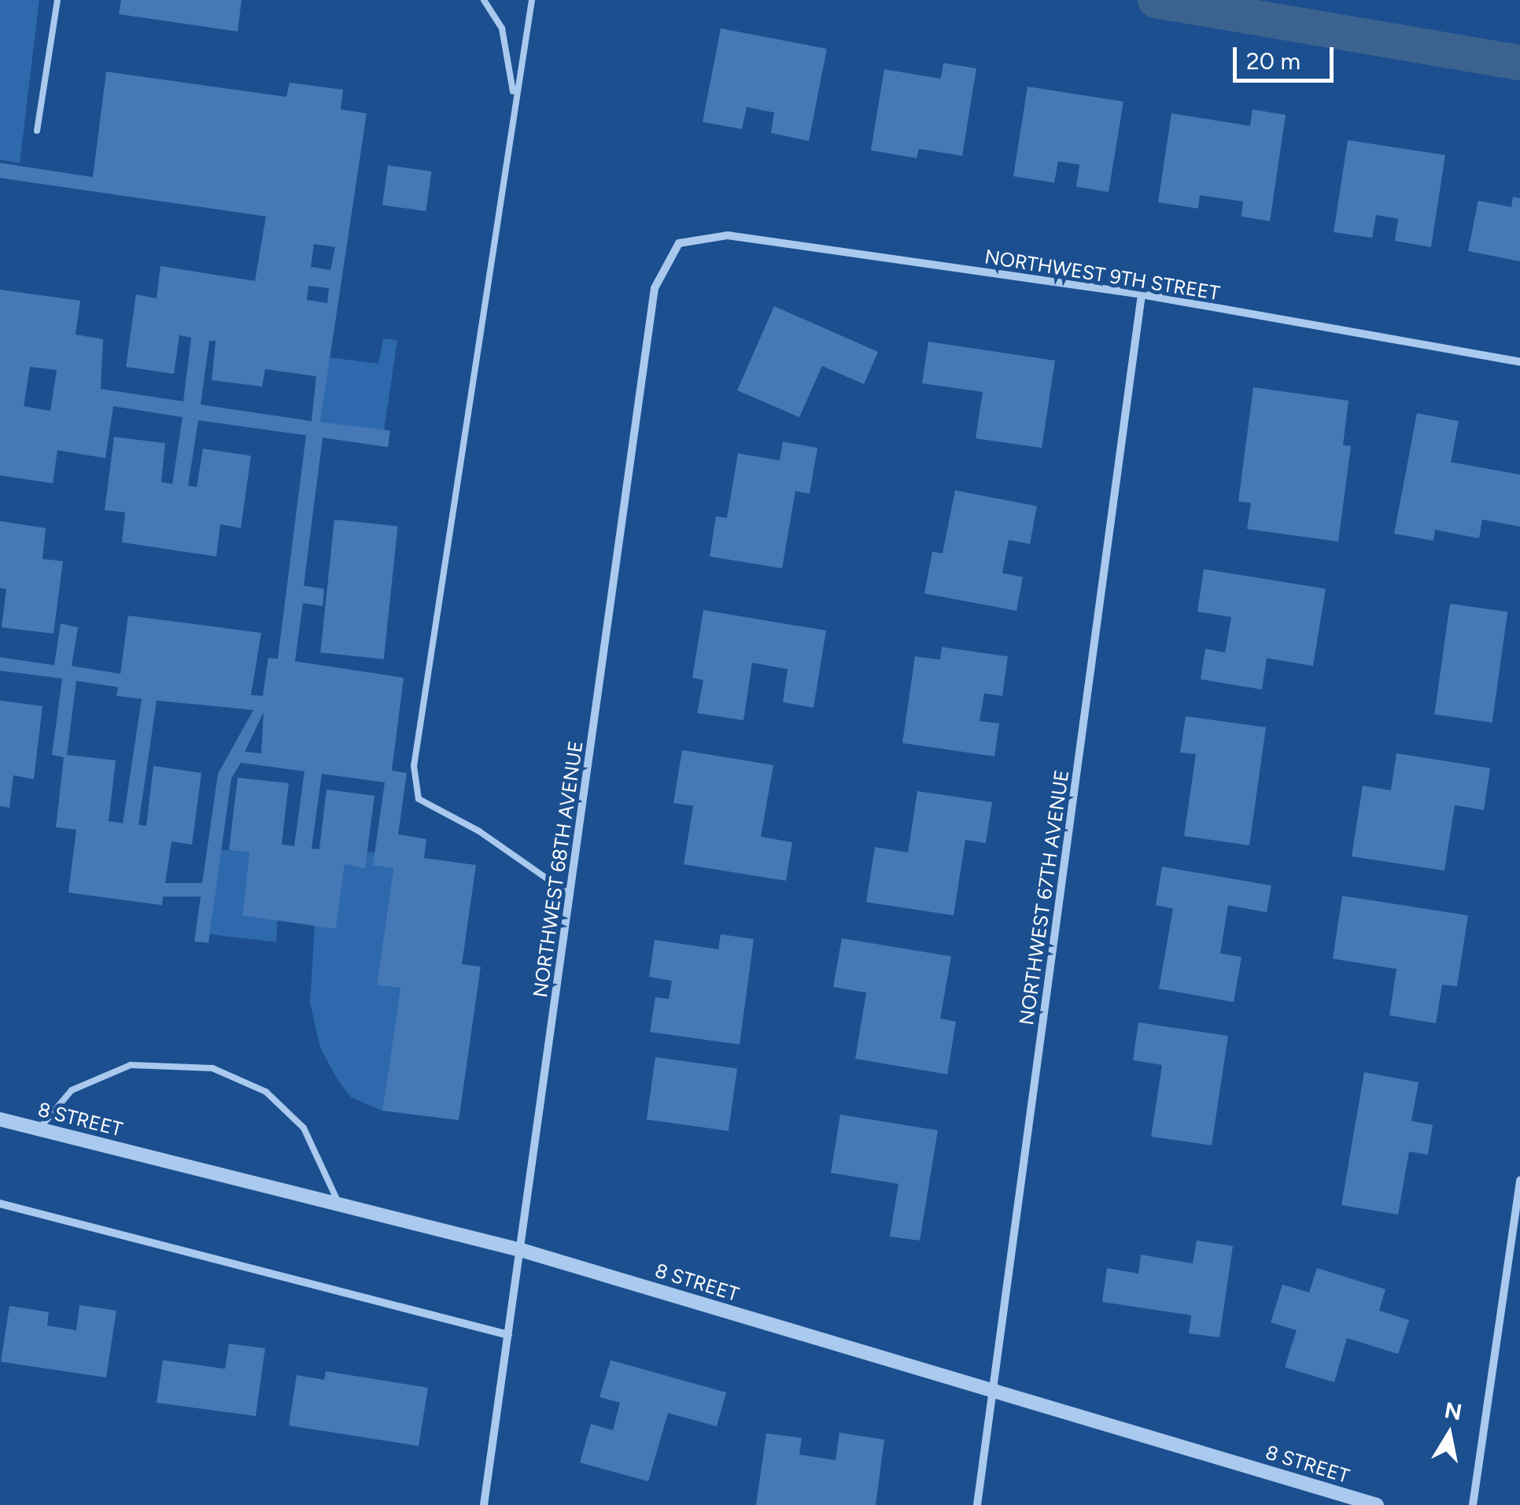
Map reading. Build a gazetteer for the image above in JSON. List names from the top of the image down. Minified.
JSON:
{"streets":{"street":["NORTHWEST 9TH STREET","NORTHWEST 68TH AVENUE","NORTHWEST 67TH AVENUE","8 STREET"]},"crossings":[["NORTHWEST 9TH STREET","NORTHWEST 68TH AVENUE"],["NORTHWEST 9TH STREET","NORTHWEST 67TH AVENUE"],["NORTHWEST 68TH AVENUE","8 STREET"],["NORTHWEST 67TH AVENUE","8 STREET"]],"scale_bar":"20 m","north":"top"}
